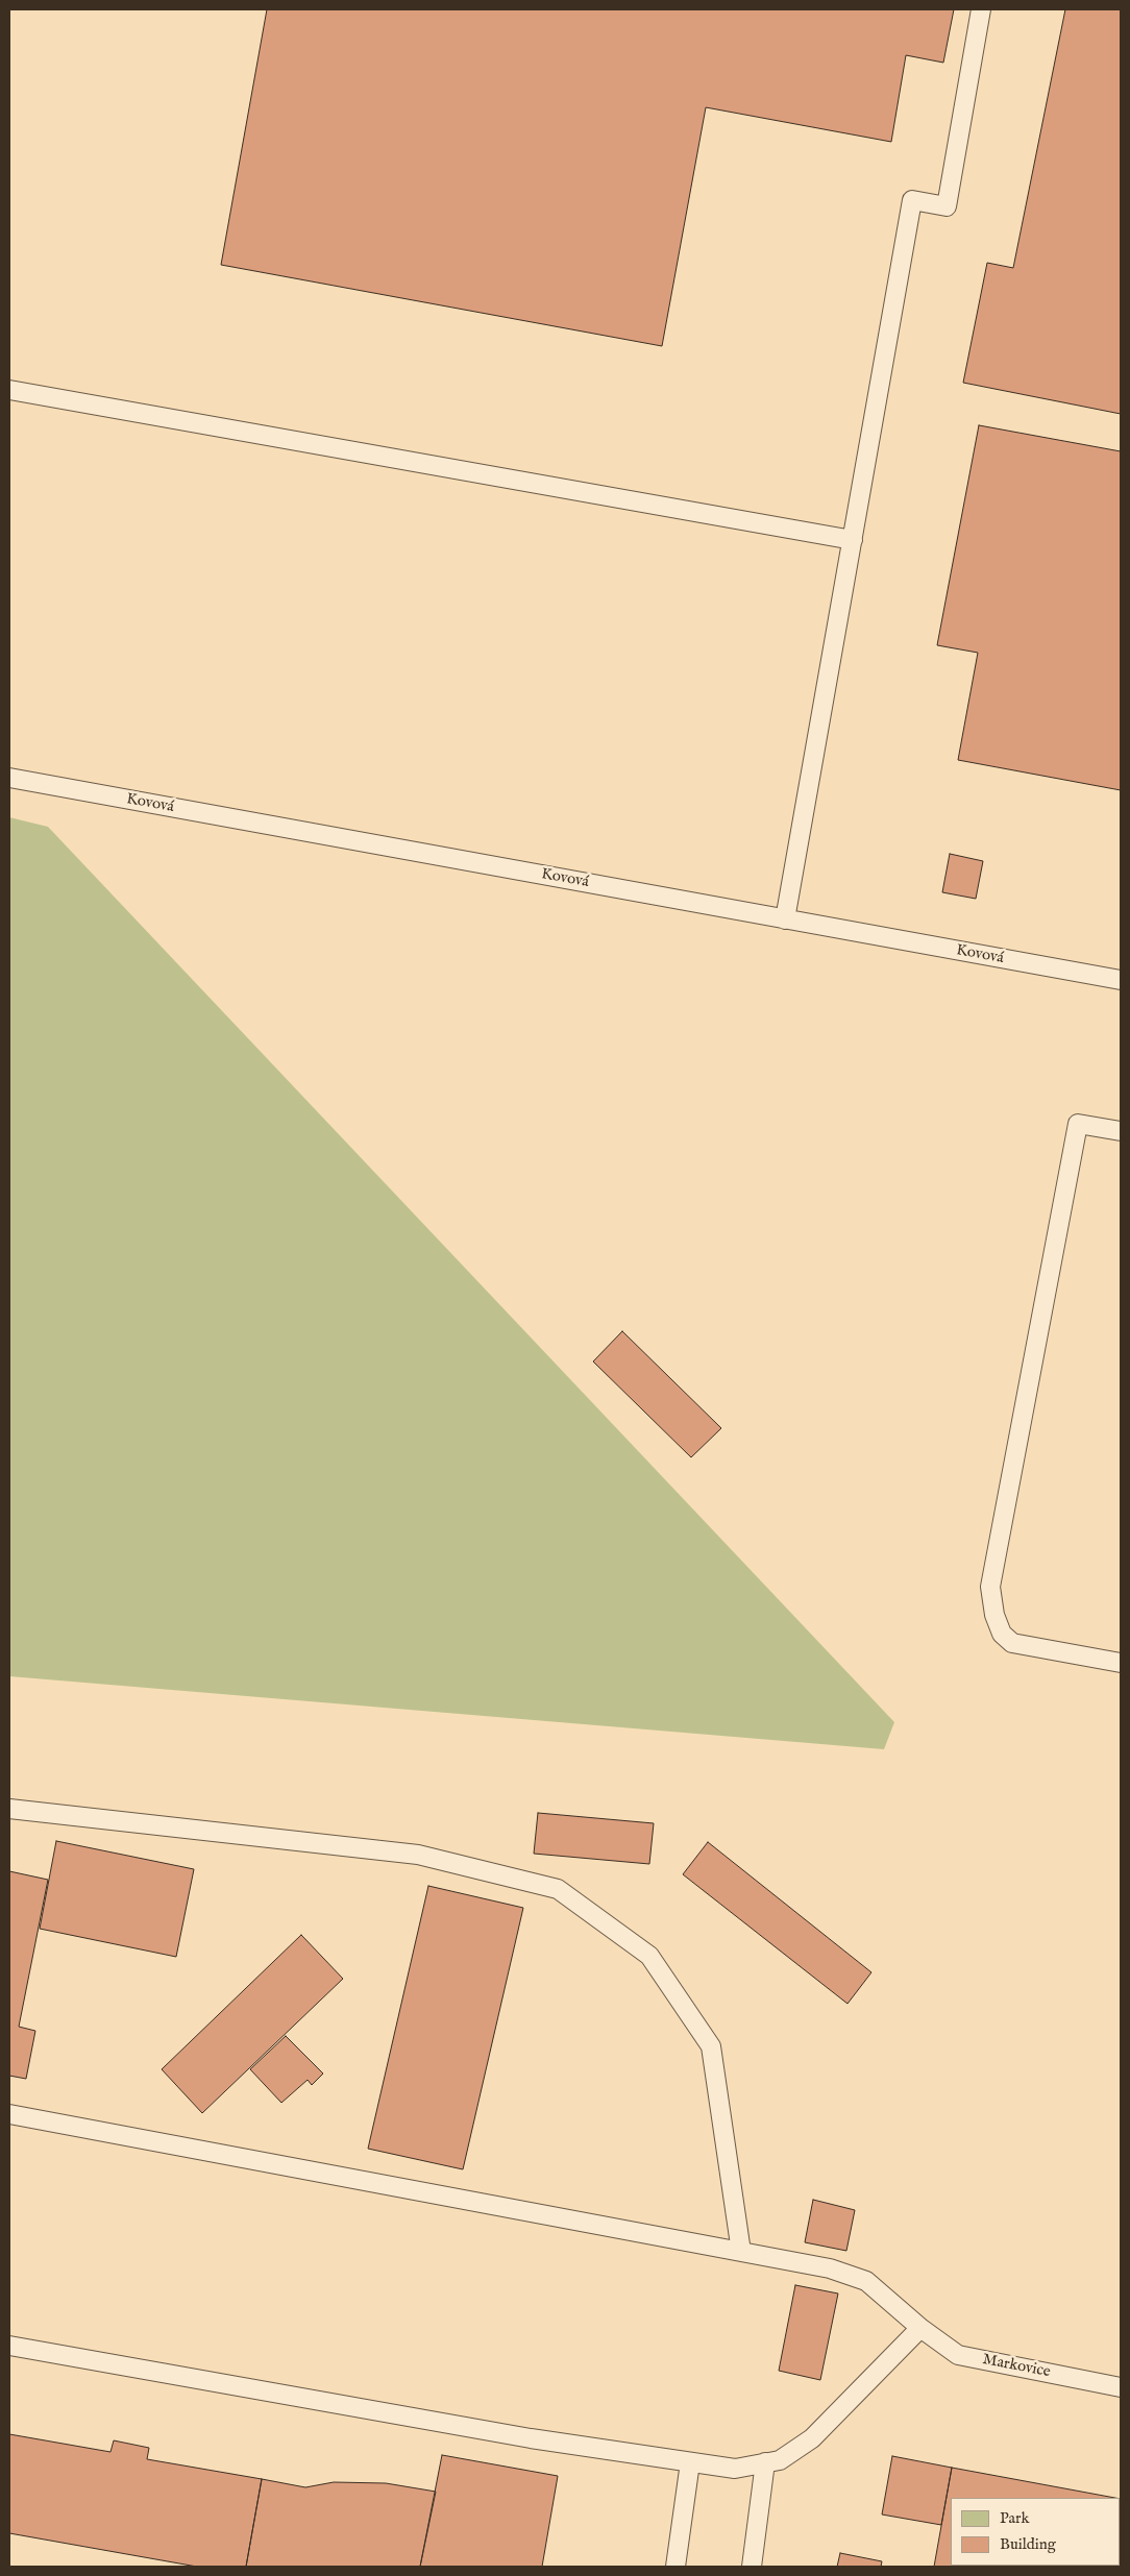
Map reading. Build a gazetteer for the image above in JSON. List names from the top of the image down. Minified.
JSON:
{"streets":{"lane":["Kovová","Markovice"]},"legend":["Park","Building"]}
